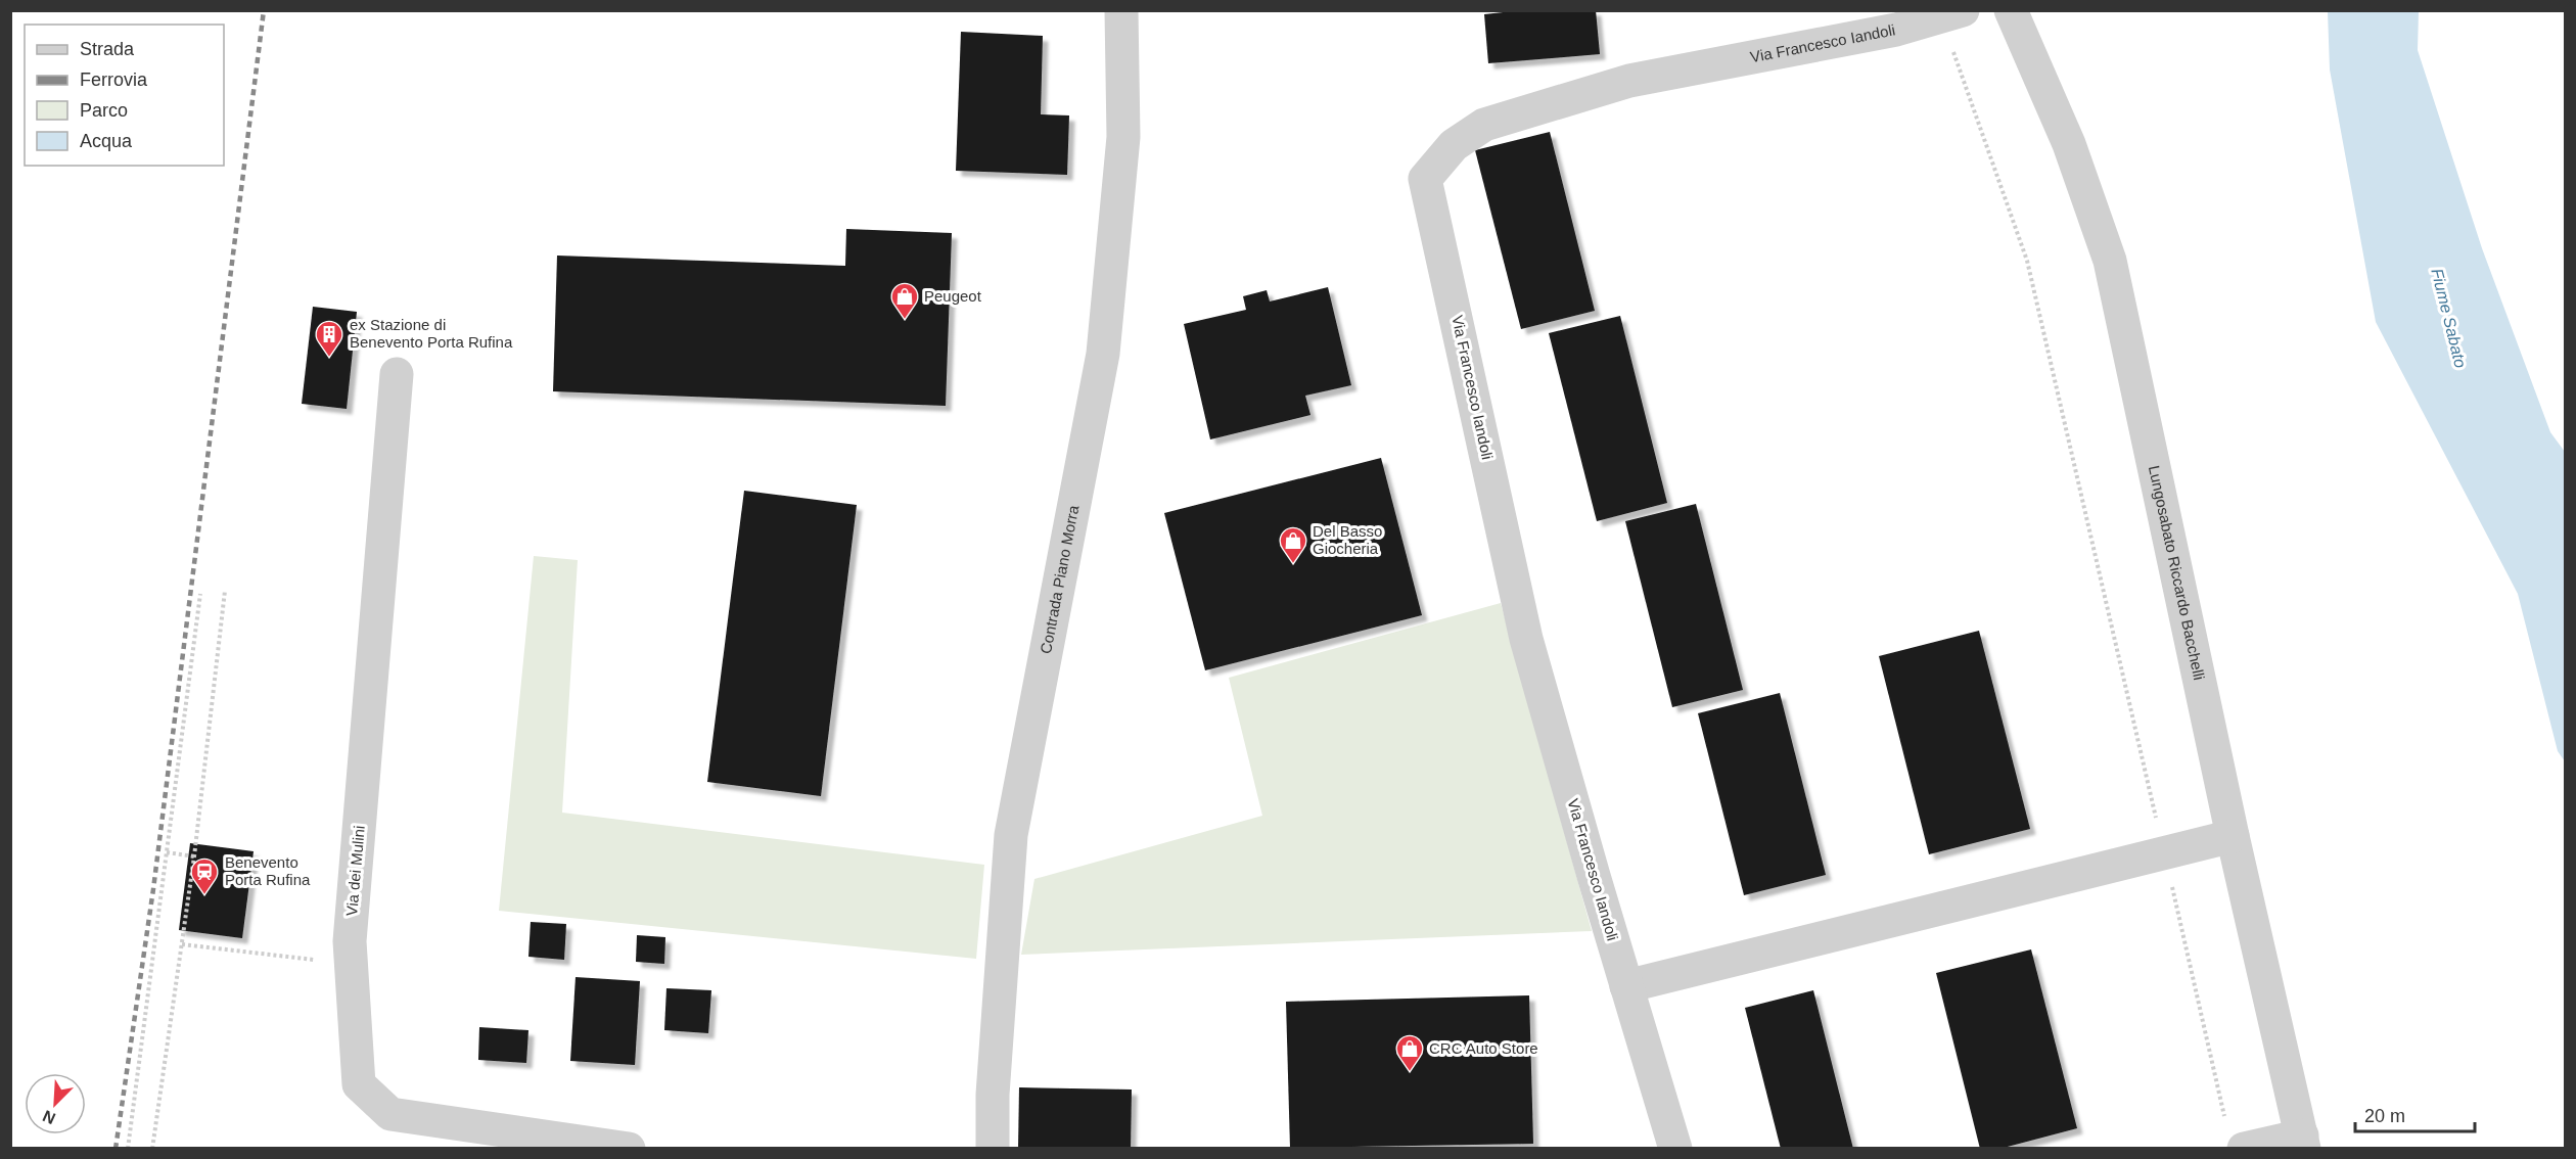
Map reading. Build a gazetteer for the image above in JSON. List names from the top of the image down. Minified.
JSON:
{"streets":{"street":["Via Francesco Iandoli","Lungosabato Riccardo Bacchelli","Contrada Piano Morra","Via dei Mulini"]},"water":["Fiume Sabato"],"places":{"shop":["Peugeot","Del Basso Giocheria","CRC Auto Store"],"building":["ex Stazione di Benevento Porta Rufina"],"station":["Benevento Porta Rufina"]},"legend":["Strada","Ferrovia","Parco","Acqua"],"scale_bar":"20 m","north":"bottom left"}
